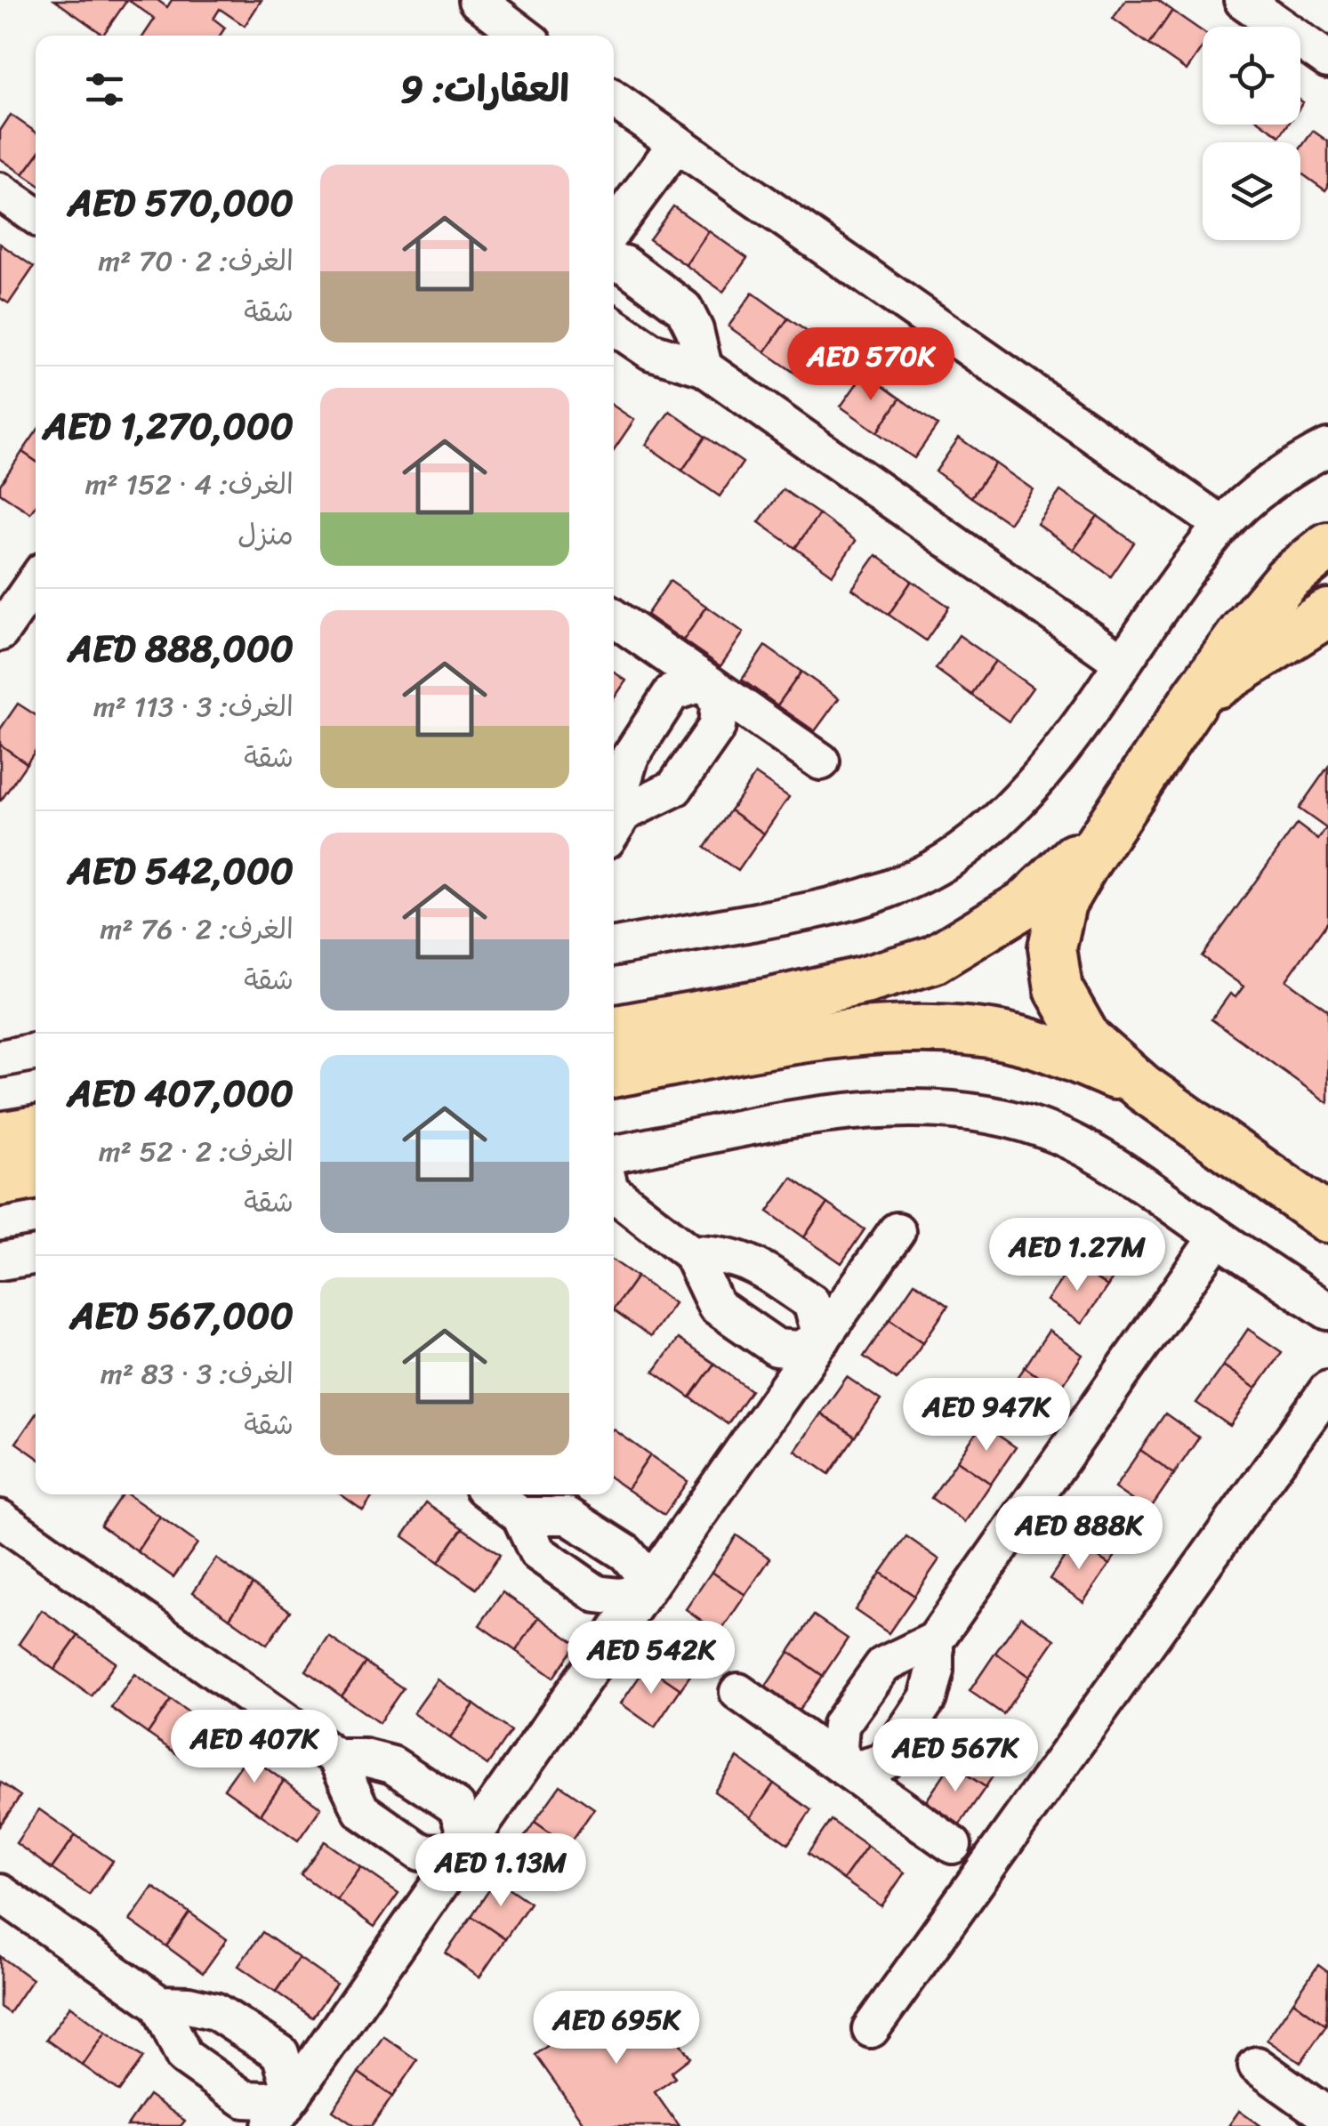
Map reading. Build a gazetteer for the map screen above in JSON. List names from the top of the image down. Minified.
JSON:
{"page":{"heading":"العقارات: 9","list":[{"name":"AED 570,000","note":"الغرف: 2 · 70 m² · شقة"},{"name":"AED 1,270,000","note":"الغرف: 4 · 152 m² · منزل"},{"name":"AED 888,000","note":"الغرف: 3 · 113 m² · شقة"},{"name":"AED 542,000","note":"الغرف: 2 · 76 m² · شقة"},{"name":"AED 407,000","note":"الغرف: 2 · 52 m² · شقة"},{"name":"AED 567,000","note":"الغرف: 3 · 83 m² · شقة"}],"price":["AED 570K","AED 1.27M","AED 947K","AED 888K","AED 542K","AED 407K","AED 567K","AED 1.13M","AED 695K"]}}
